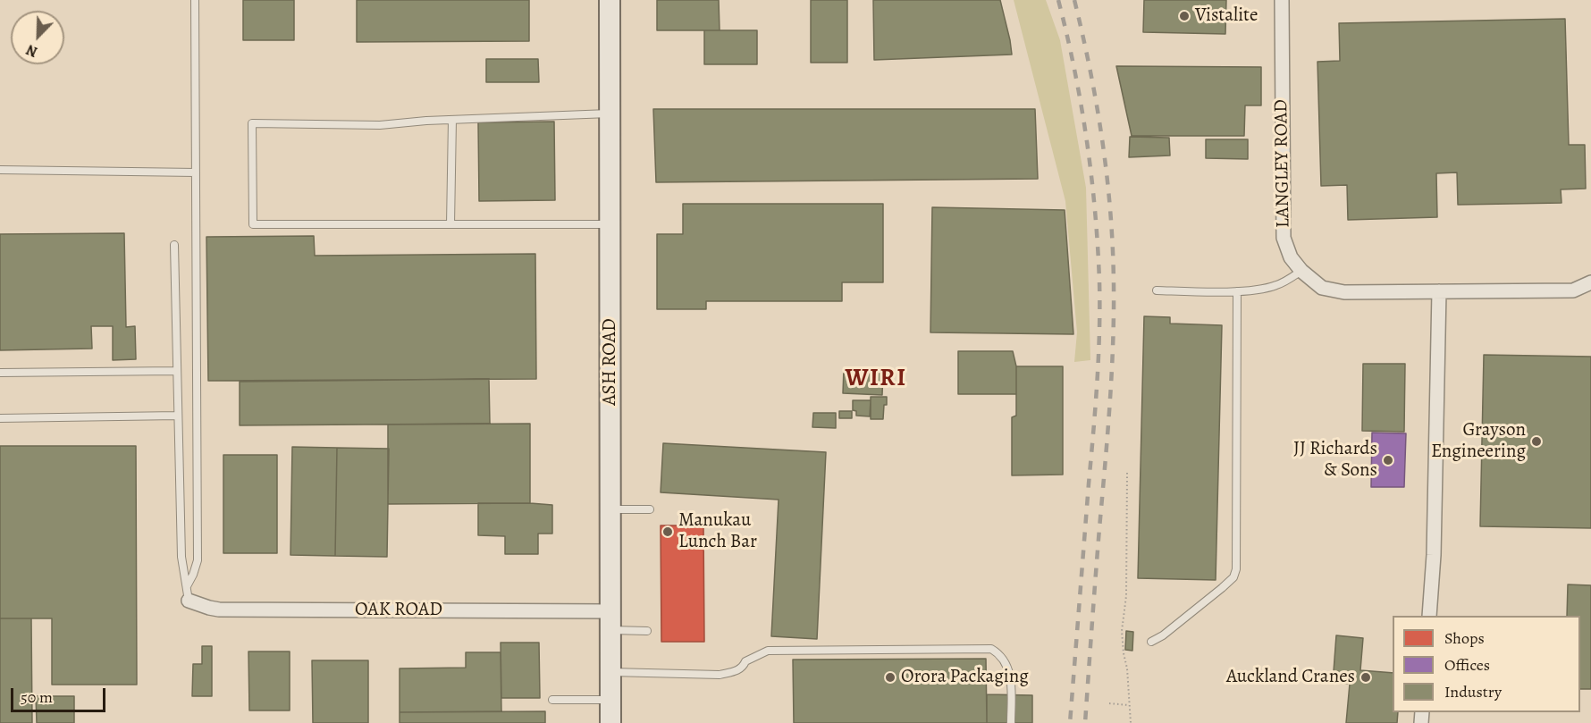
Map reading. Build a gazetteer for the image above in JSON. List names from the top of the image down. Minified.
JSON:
{"streets":{"main road":["ASH ROAD"],"street":["LANGLEY ROAD","OAK ROAD"]},"crossings":[["ASH ROAD","OAK ROAD"]],"districts":["WIRI"],"places":["Vistalite","Grayson Engineering","JJ Richards & Sons","Manukau Lunch Bar","Orora Packaging","Auckland Cranes"],"legend":["Shops","Offices","Industry"],"scale_bar":"50 m","north":"bottom left"}
